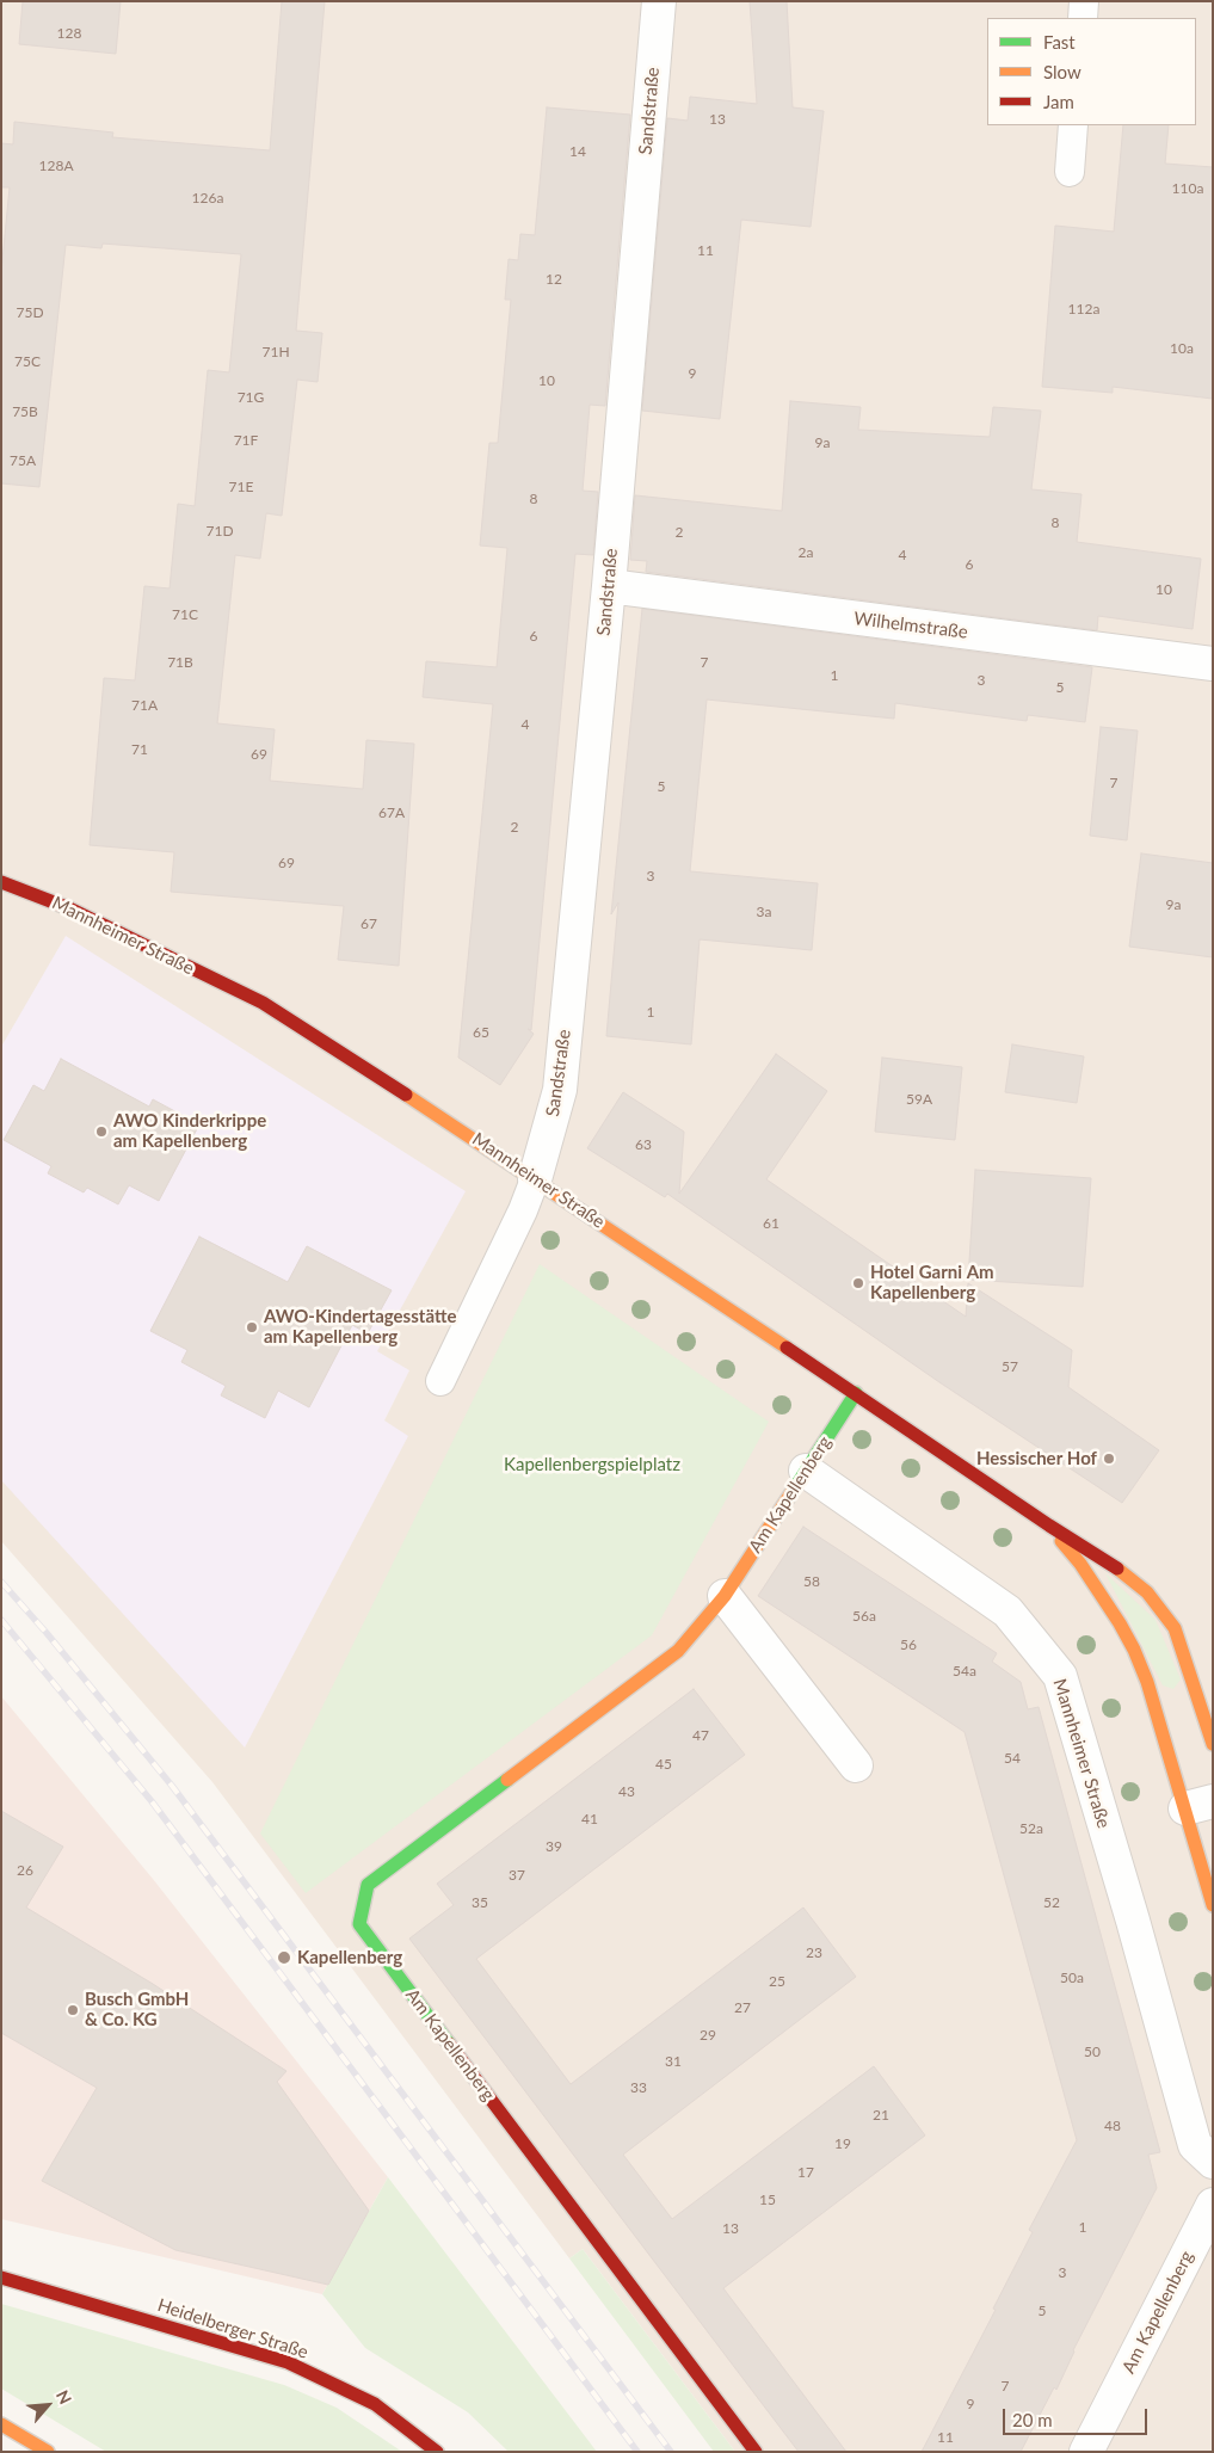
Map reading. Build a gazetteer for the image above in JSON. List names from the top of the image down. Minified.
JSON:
{"streets":{"main road":["Mannheimer Straße","Am Kapellenberg","Heidelberger Straße"],"street":["Sandstraße","Wilhelmstraße"]},"crossings":[["Sandstraße","Wilhelmstraße"],["Sandstraße","Mannheimer Straße"],["Mannheimer Straße","Am Kapellenberg"]],"parks":["Kapellenbergspielplatz"],"places":["AWO Kinderkrippe am Kapellenberg","Hotel Garni Am Kapellenberg","AWO-Kindertagesstätte am Kapellenberg","Hessischer Hof","Kapellenberg","Busch GmbH & Co. KG"],"house_numbers":["128","13","14","128A","110a","126a","11","12","112a","75D","10a","71H","75C","9","10","71G","75B","71F","9a","75A","71E","8","8","71D","2","2a","4","6","10","71C","6","71B","7","1","3","5","71A","4","71","69","7","5","67A","2","69","3","9a","3a","67","1","65","59A","63","61","57","58","56a","56","54a","47","54","45","43","41","52a","39","26","37","35","52","23","50a","25","27","29","50","31","33","21","48","19","17","15","1","13","3","5","7","9","11"],"legend":["Fast","Slow","Jam"],"scale_bar":"20 m","north":"top right"}
